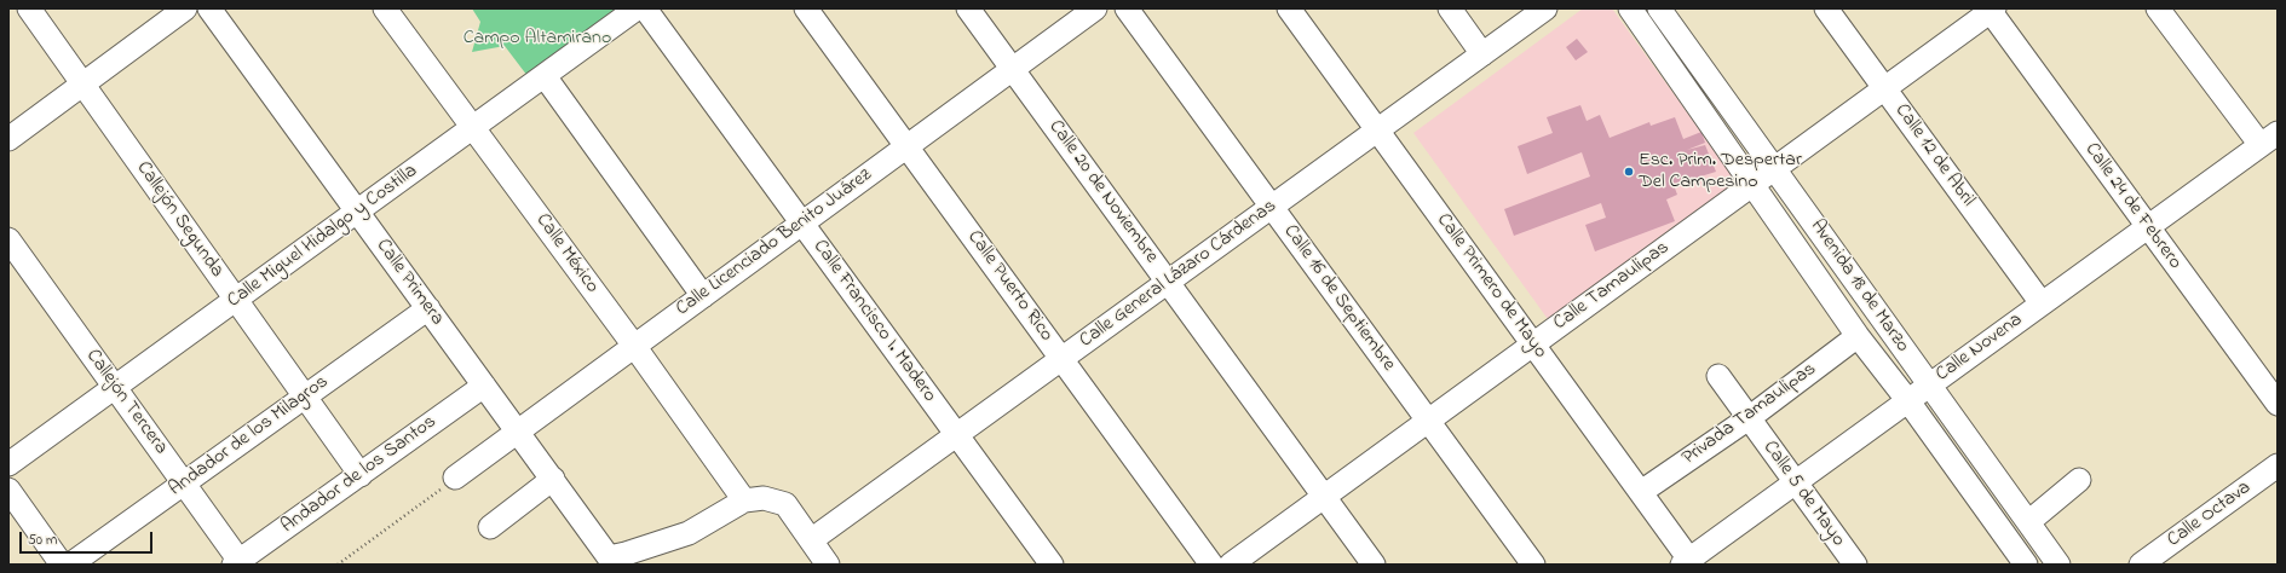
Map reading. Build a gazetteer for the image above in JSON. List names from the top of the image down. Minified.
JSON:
{"streets":{"street":["Calle 12 de Abril","Calle 20 de Noviembre","Calle 24 de Febrero","Callejón Segunda","Calle Miguel Hidalgo y Costilla","Calle Licenciado Benito Juárez","Calle México","Calle General Lázaro Cárdenas","Calle Primera","Calle Puerto Rico","Calle Primero de Mayo","Calle Tamaulipas","Avenida 18 de Marzo","Calle 16 de Septiembre","Calle Francisco I. Madero","Calle Novena","Callejón Tercera","Privada Tamaulipas","Andador de los Milagros","Andador de los Santos","Calle 5 de Mayo","Calle Octava"]},"crossings":[["Calle 12 de Abril","Calle Tamaulipas"],["Calle 12 de Abril","Calle Novena"],["Calle 20 de Noviembre","Calle Licenciado Benito Juárez"],["Calle 20 de Noviembre","Calle General Lázaro Cárdenas"],["Calle 20 de Noviembre","Calle Tamaulipas"],["Calle 24 de Febrero","Calle Tamaulipas"],["Calle 24 de Febrero","Calle Novena"],["Callejón Segunda","Calle Miguel Hidalgo y Costilla"],["Callejón Segunda","Andador de los Milagros"],["Callejón Segunda","Andador de los Santos"],["Calle Miguel Hidalgo y Costilla","Calle México"],["Calle Miguel Hidalgo y Costilla","Calle Primera"],["Calle Miguel Hidalgo y Costilla","Callejón Tercera"],["Calle Licenciado Benito Juárez","Calle México"],["Calle Licenciado Benito Juárez","Calle Primera"],["Calle Licenciado Benito Juárez","Calle Puerto Rico"],["Calle Licenciado Benito Juárez","Calle Francisco I. Madero"],["Calle México","Calle Primera"],["Calle General Lázaro Cárdenas","Calle Puerto Rico"],["Calle General Lázaro Cárdenas","Calle Primero de Mayo"],["Calle General Lázaro Cárdenas","Calle 16 de Septiembre"],["Calle General Lázaro Cárdenas","Calle Francisco I. Madero"],["Calle Primera","Andador de los Milagros"],["Calle Primera","Andador de los Santos"],["Calle Primero de Mayo","Calle Tamaulipas"],["Calle Primero de Mayo","Calle Novena"],["Calle Primero de Mayo","Privada Tamaulipas"],["Calle Tamaulipas","Avenida 18 de Marzo"],["Calle Tamaulipas","Calle 16 de Septiembre"],["Avenida 18 de Marzo","Calle Novena"],["Avenida 18 de Marzo","Privada Tamaulipas"],["Calle Novena","Calle 5 de Mayo"],["Callejón Tercera","Andador de los Milagros"],["Callejón Tercera","Andador de los Santos"],["Privada Tamaulipas","Calle 5 de Mayo"]],"parks":["Campo Altamirano"],"places":["Esc. Prim. Despertar Del Campesino"],"scale_bar":"50 m"}
